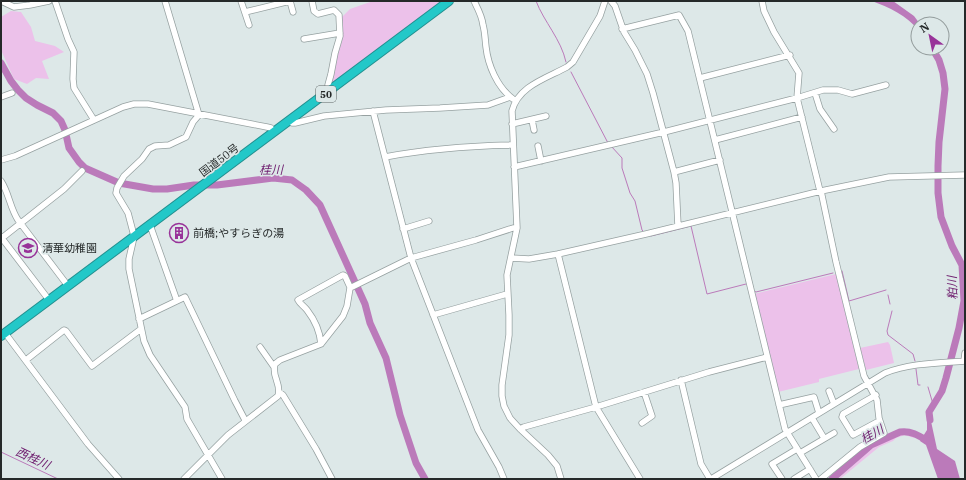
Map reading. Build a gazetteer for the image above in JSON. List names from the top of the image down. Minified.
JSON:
{"streets":{"highway":["50","国道50号"]},"water":["桂川","粕川","西桂川"],"places":{"building":["前橋;やすらぎの湯"],"school or university":["清華幼稚園"]},"north":"top left"}
